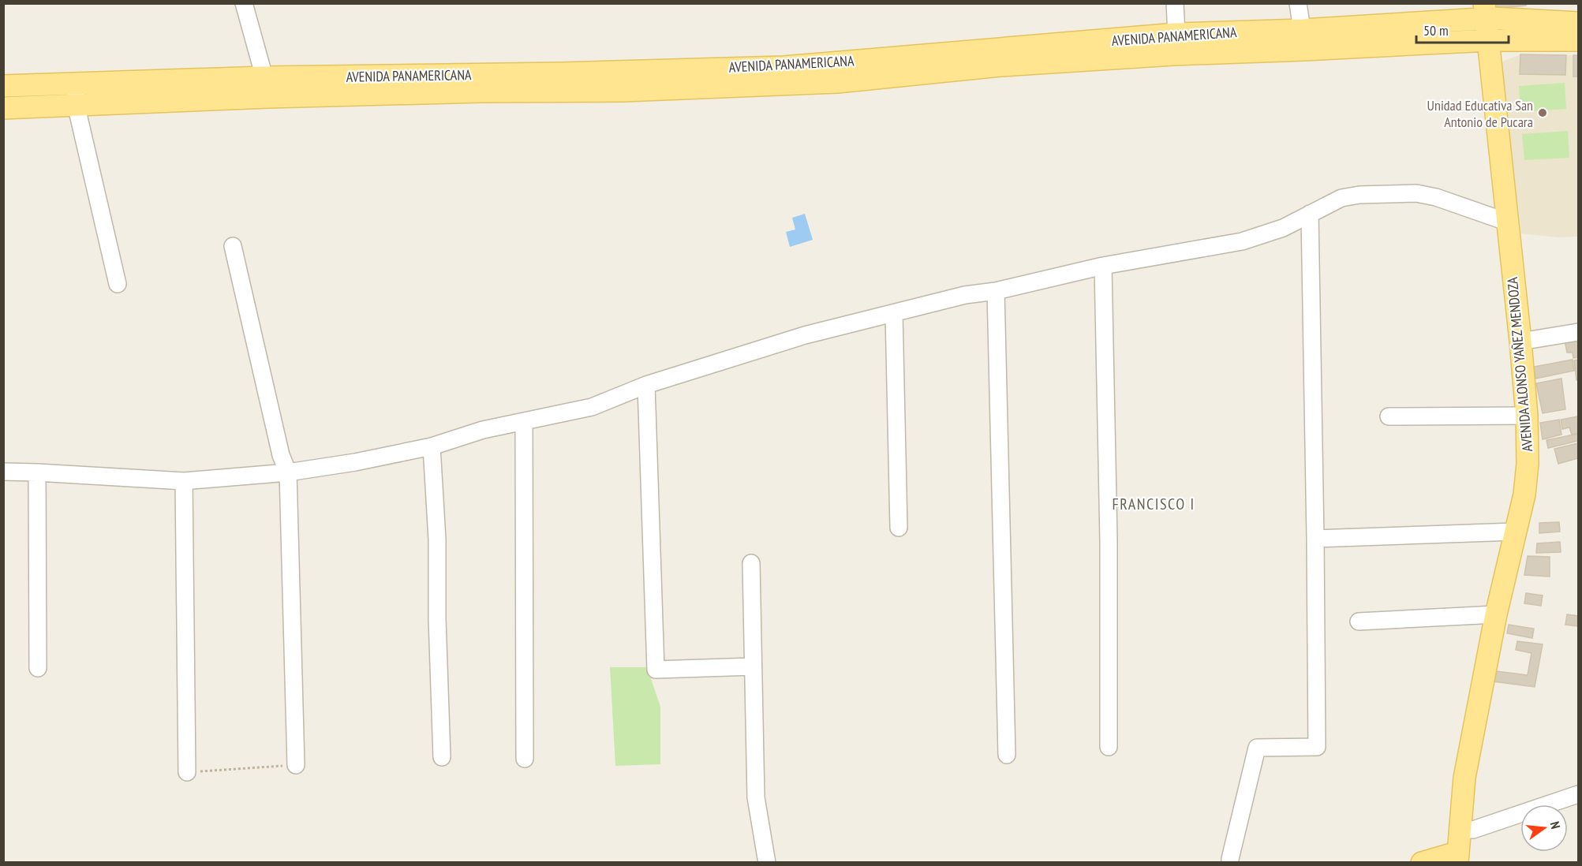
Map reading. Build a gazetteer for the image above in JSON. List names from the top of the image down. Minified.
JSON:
{"streets":{"main road":["AVENIDA PANAMERICANA","AVENIDA ALONSO YAÑEZ MENDOZA"]},"crossings":[["AVENIDA PANAMERICANA","AVENIDA ALONSO YAÑEZ MENDOZA"]],"districts":["FRANCISCO I"],"places":["Unidad Educativa San Antonio de Pucara"],"scale_bar":"50 m","north":"right"}
